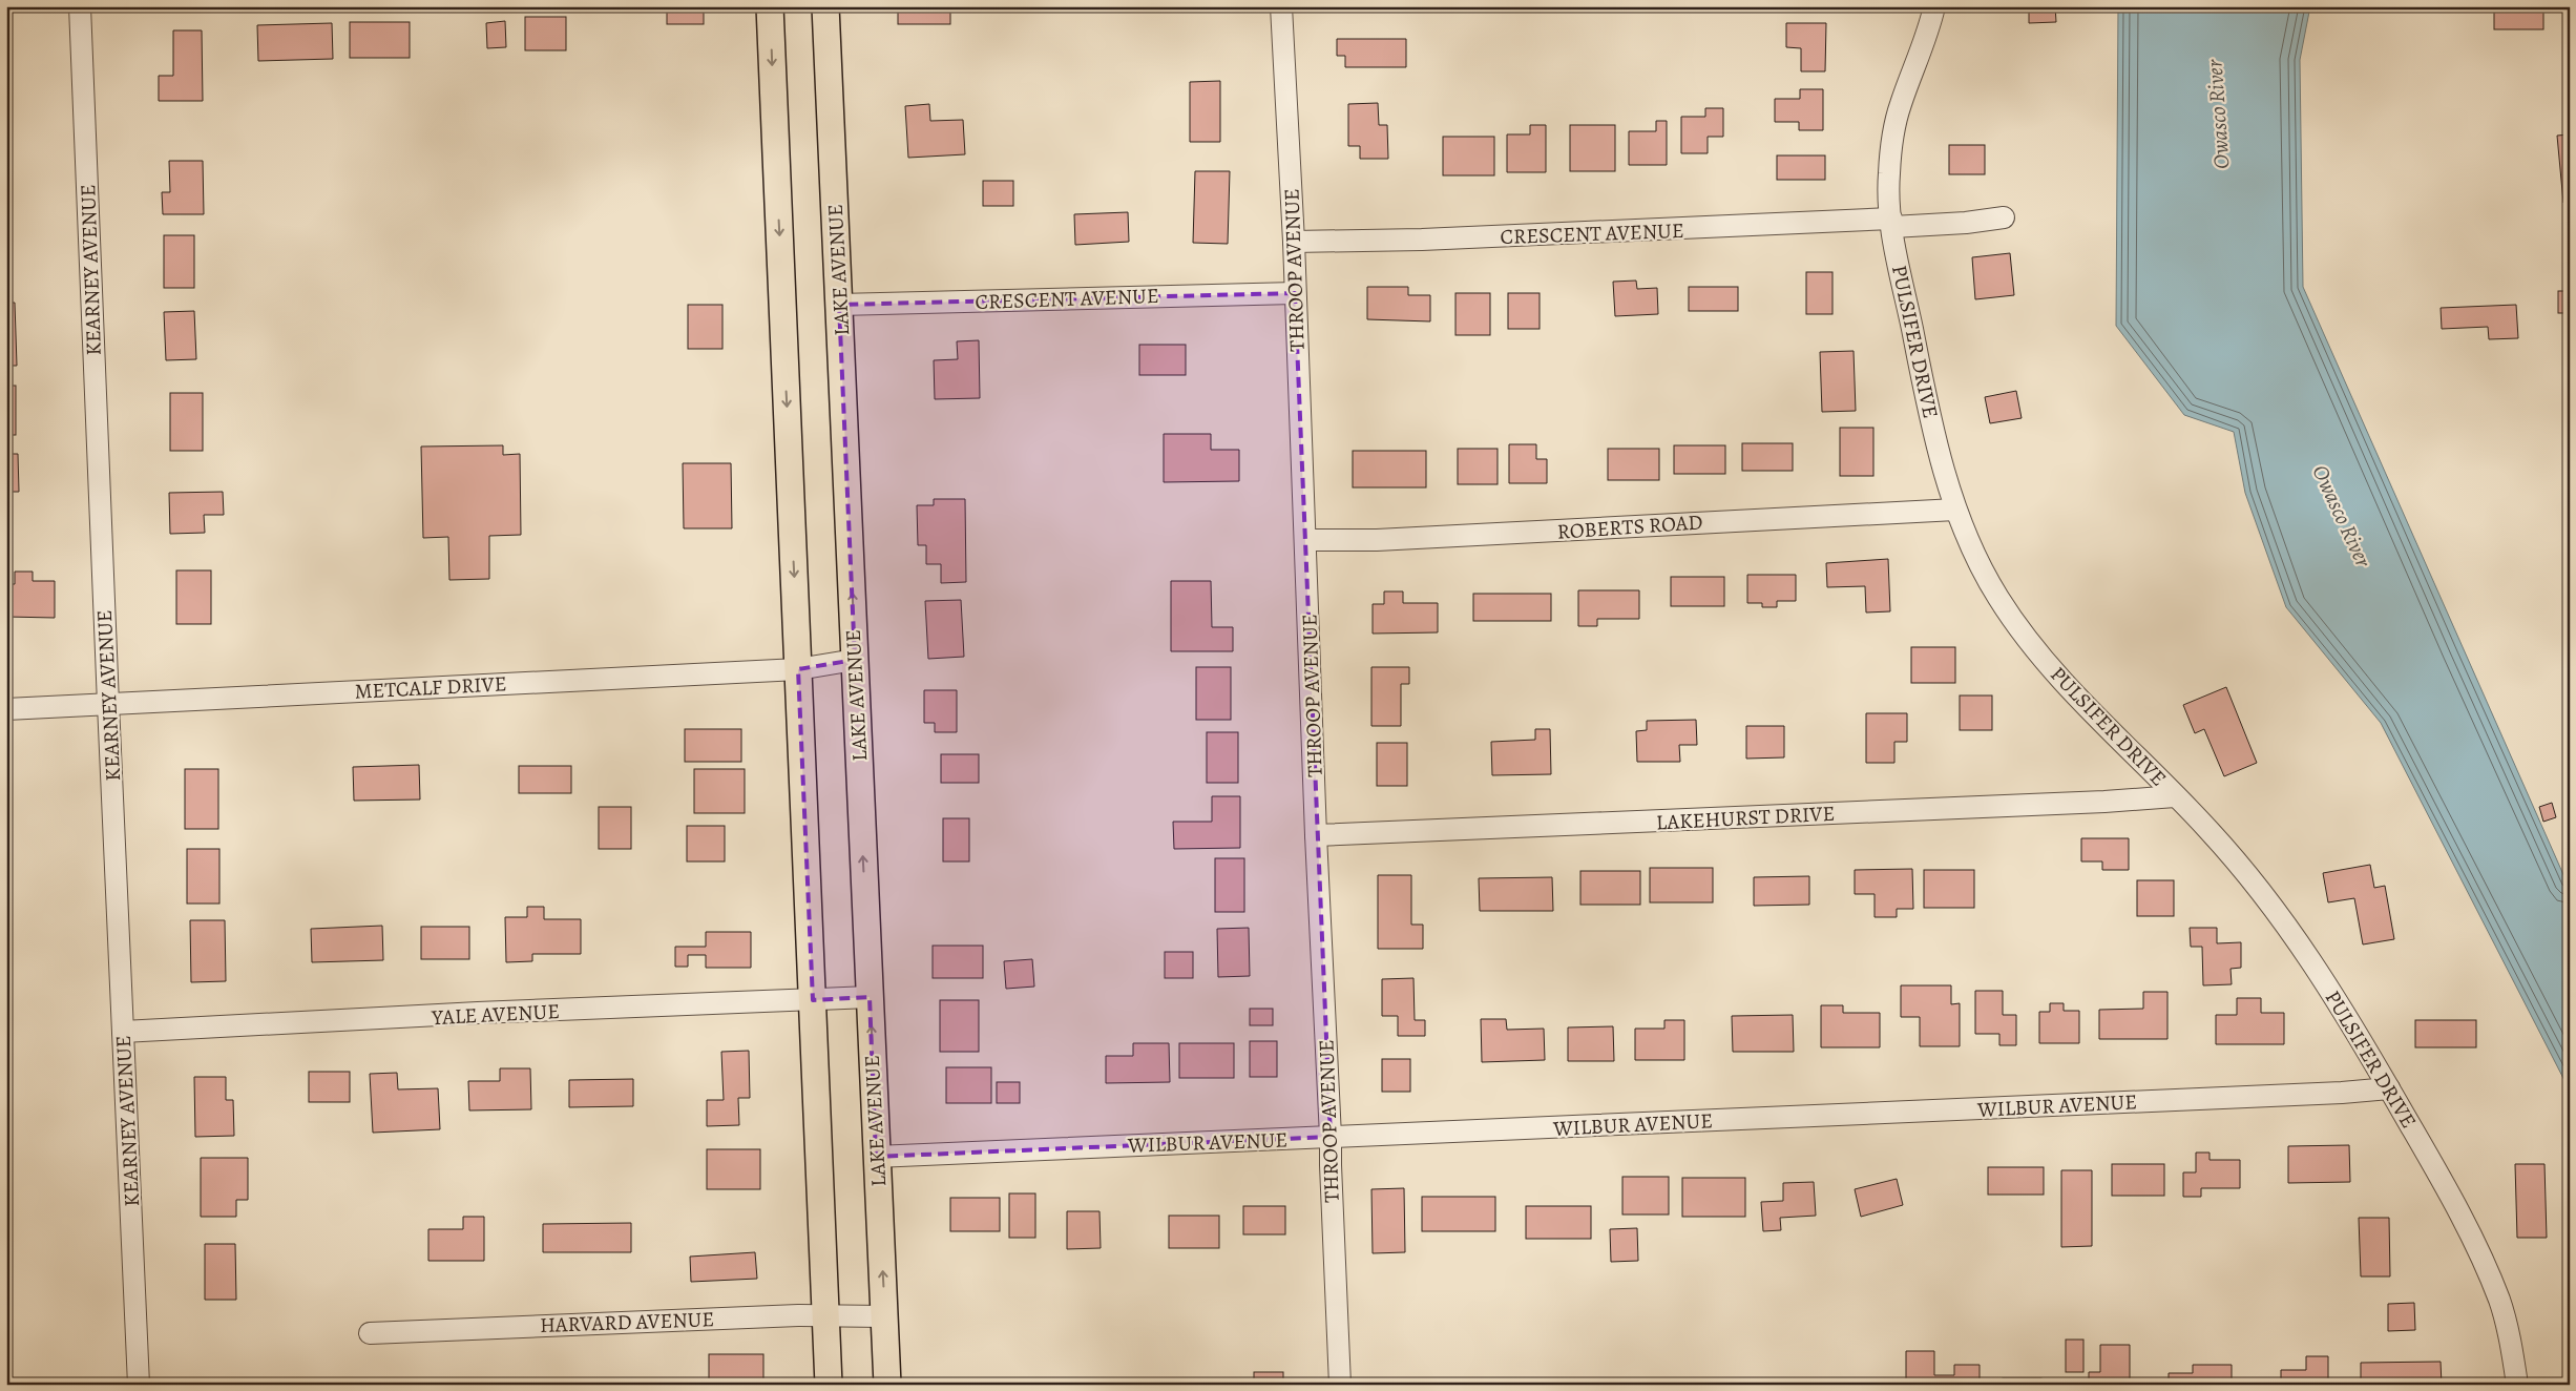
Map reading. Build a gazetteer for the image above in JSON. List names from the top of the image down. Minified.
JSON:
{"streets":{"main road":["LAKE AVENUE"],"street":["CRESCENT AVENUE","KEARNEY AVENUE","THROOP AVENUE","PULSIFER DRIVE","ROBERTS ROAD","METCALF DRIVE","LAKEHURST DRIVE","YALE AVENUE","WILBUR AVENUE","HARVARD AVENUE"]},"crossings":[["CRESCENT AVENUE","LAKE AVENUE"],["CRESCENT AVENUE","THROOP AVENUE"],["CRESCENT AVENUE","PULSIFER DRIVE"],["KEARNEY AVENUE","METCALF DRIVE"],["KEARNEY AVENUE","YALE AVENUE"],["LAKE AVENUE","METCALF DRIVE"],["LAKE AVENUE","YALE AVENUE"],["LAKE AVENUE","WILBUR AVENUE"],["LAKE AVENUE","HARVARD AVENUE"],["THROOP AVENUE","ROBERTS ROAD"],["THROOP AVENUE","LAKEHURST DRIVE"],["THROOP AVENUE","WILBUR AVENUE"],["PULSIFER DRIVE","ROBERTS ROAD"],["PULSIFER DRIVE","LAKEHURST DRIVE"],["PULSIFER DRIVE","WILBUR AVENUE"]],"water":["Owasco River"]}
